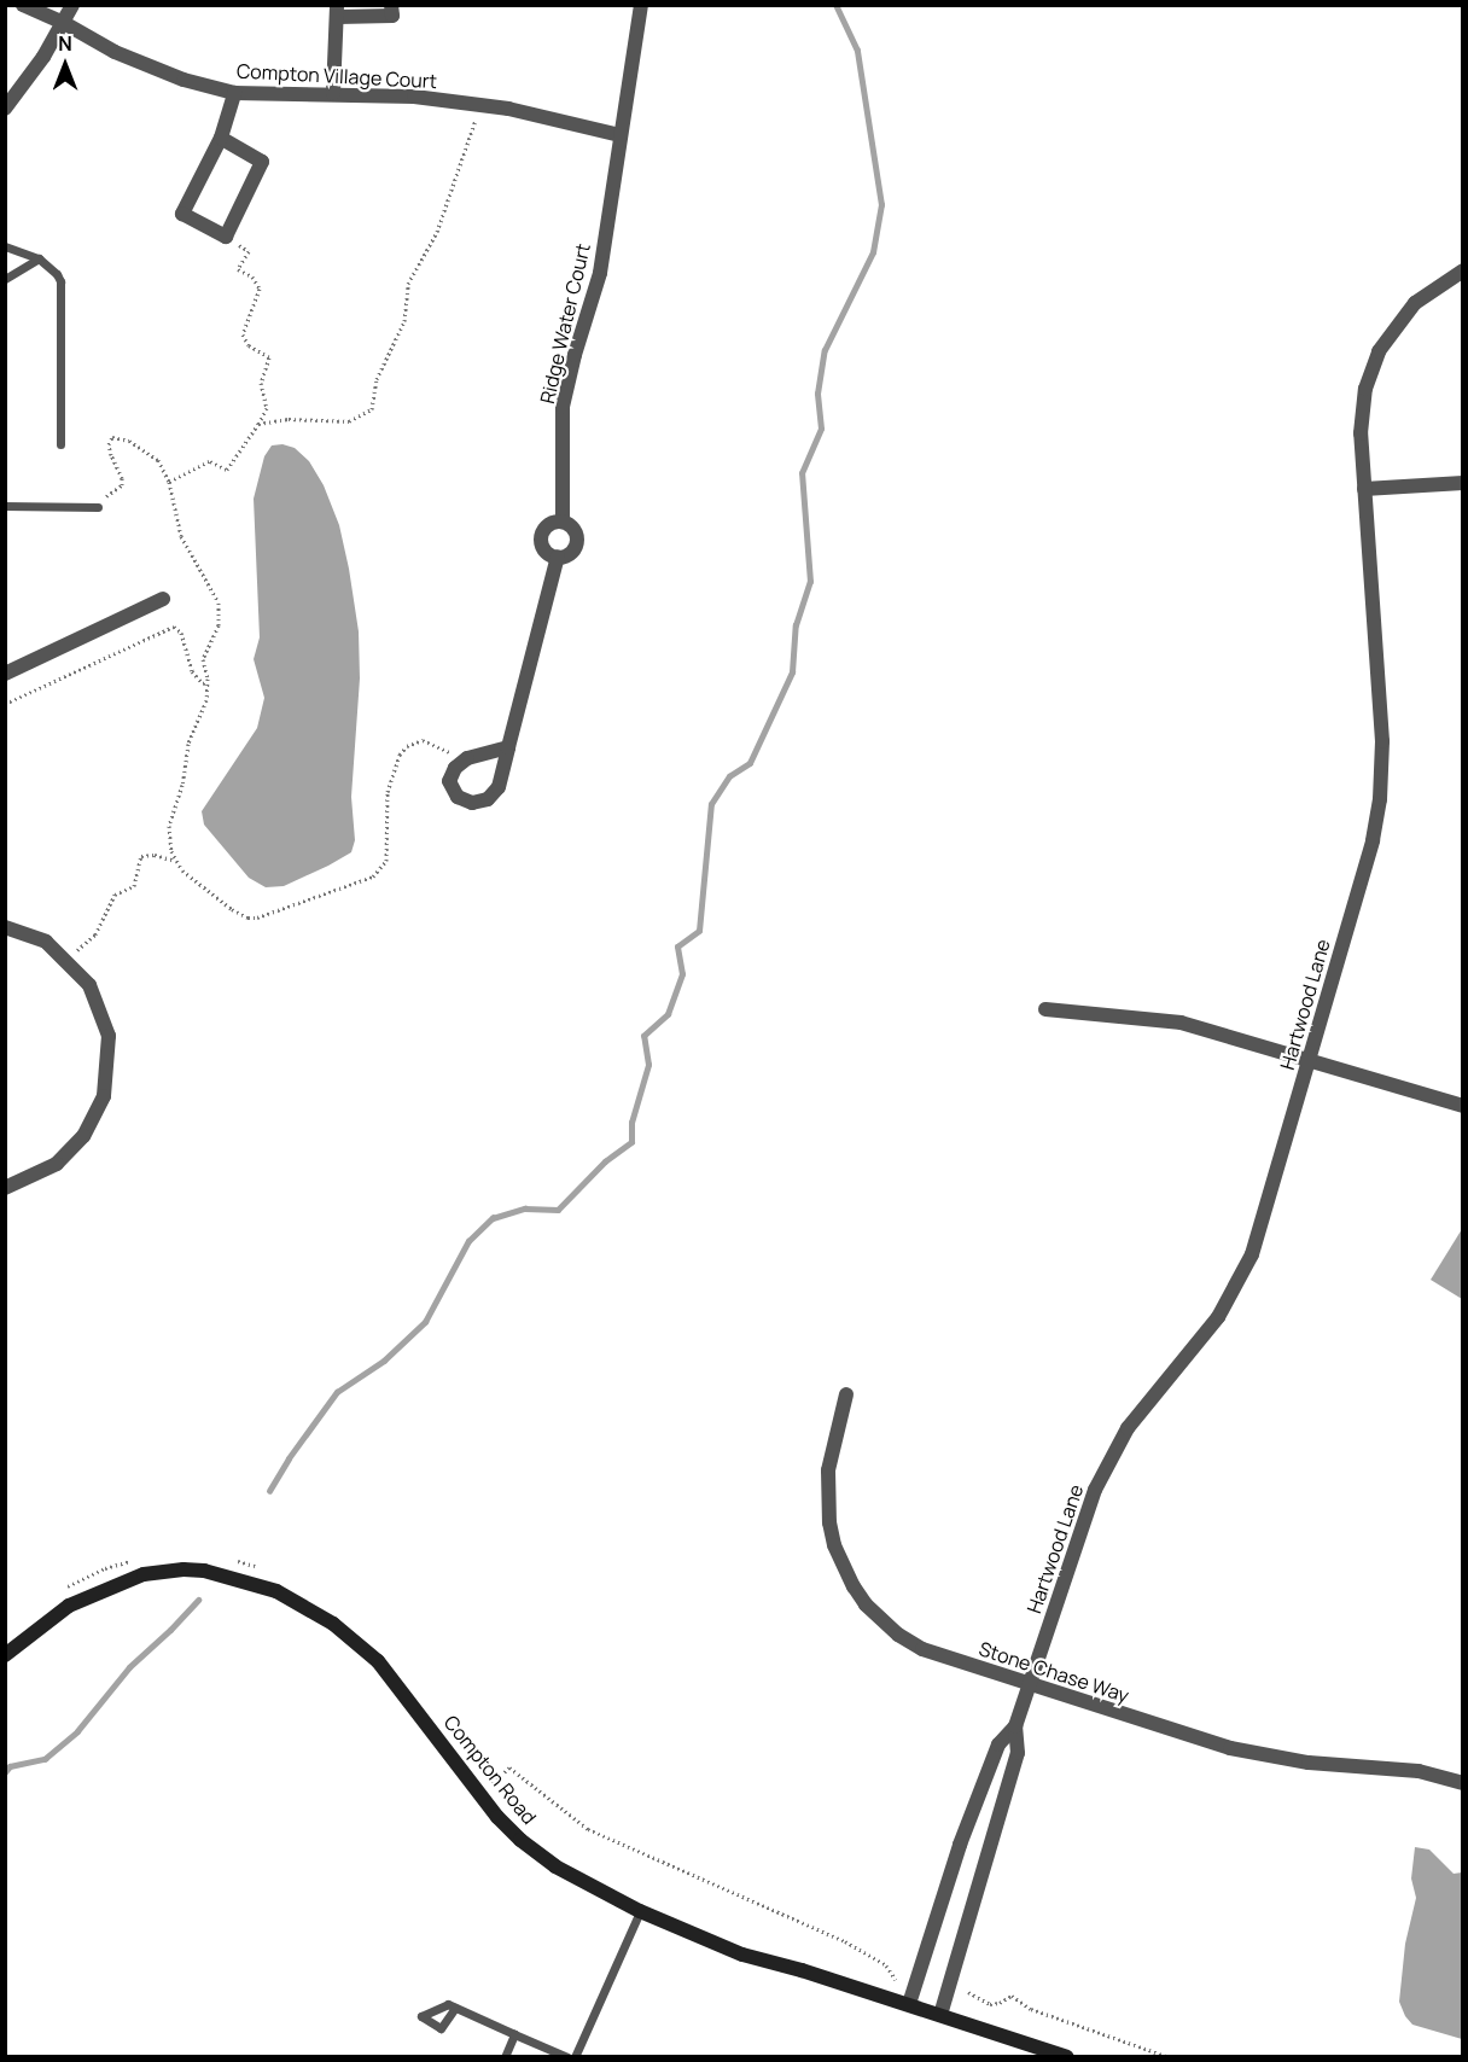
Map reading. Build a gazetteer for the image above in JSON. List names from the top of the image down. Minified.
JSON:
{"streets":{"main road":["Compton Road"],"street":["Compton Village Court","Ridge Water Court","Hartwood Lane","Stone Chase Way"]},"crossings":[["Compton Village Court","Ridge Water Court"],["Hartwood Lane","Stone Chase Way"],["Hartwood Lane","Compton Road"]],"north":"top"}
